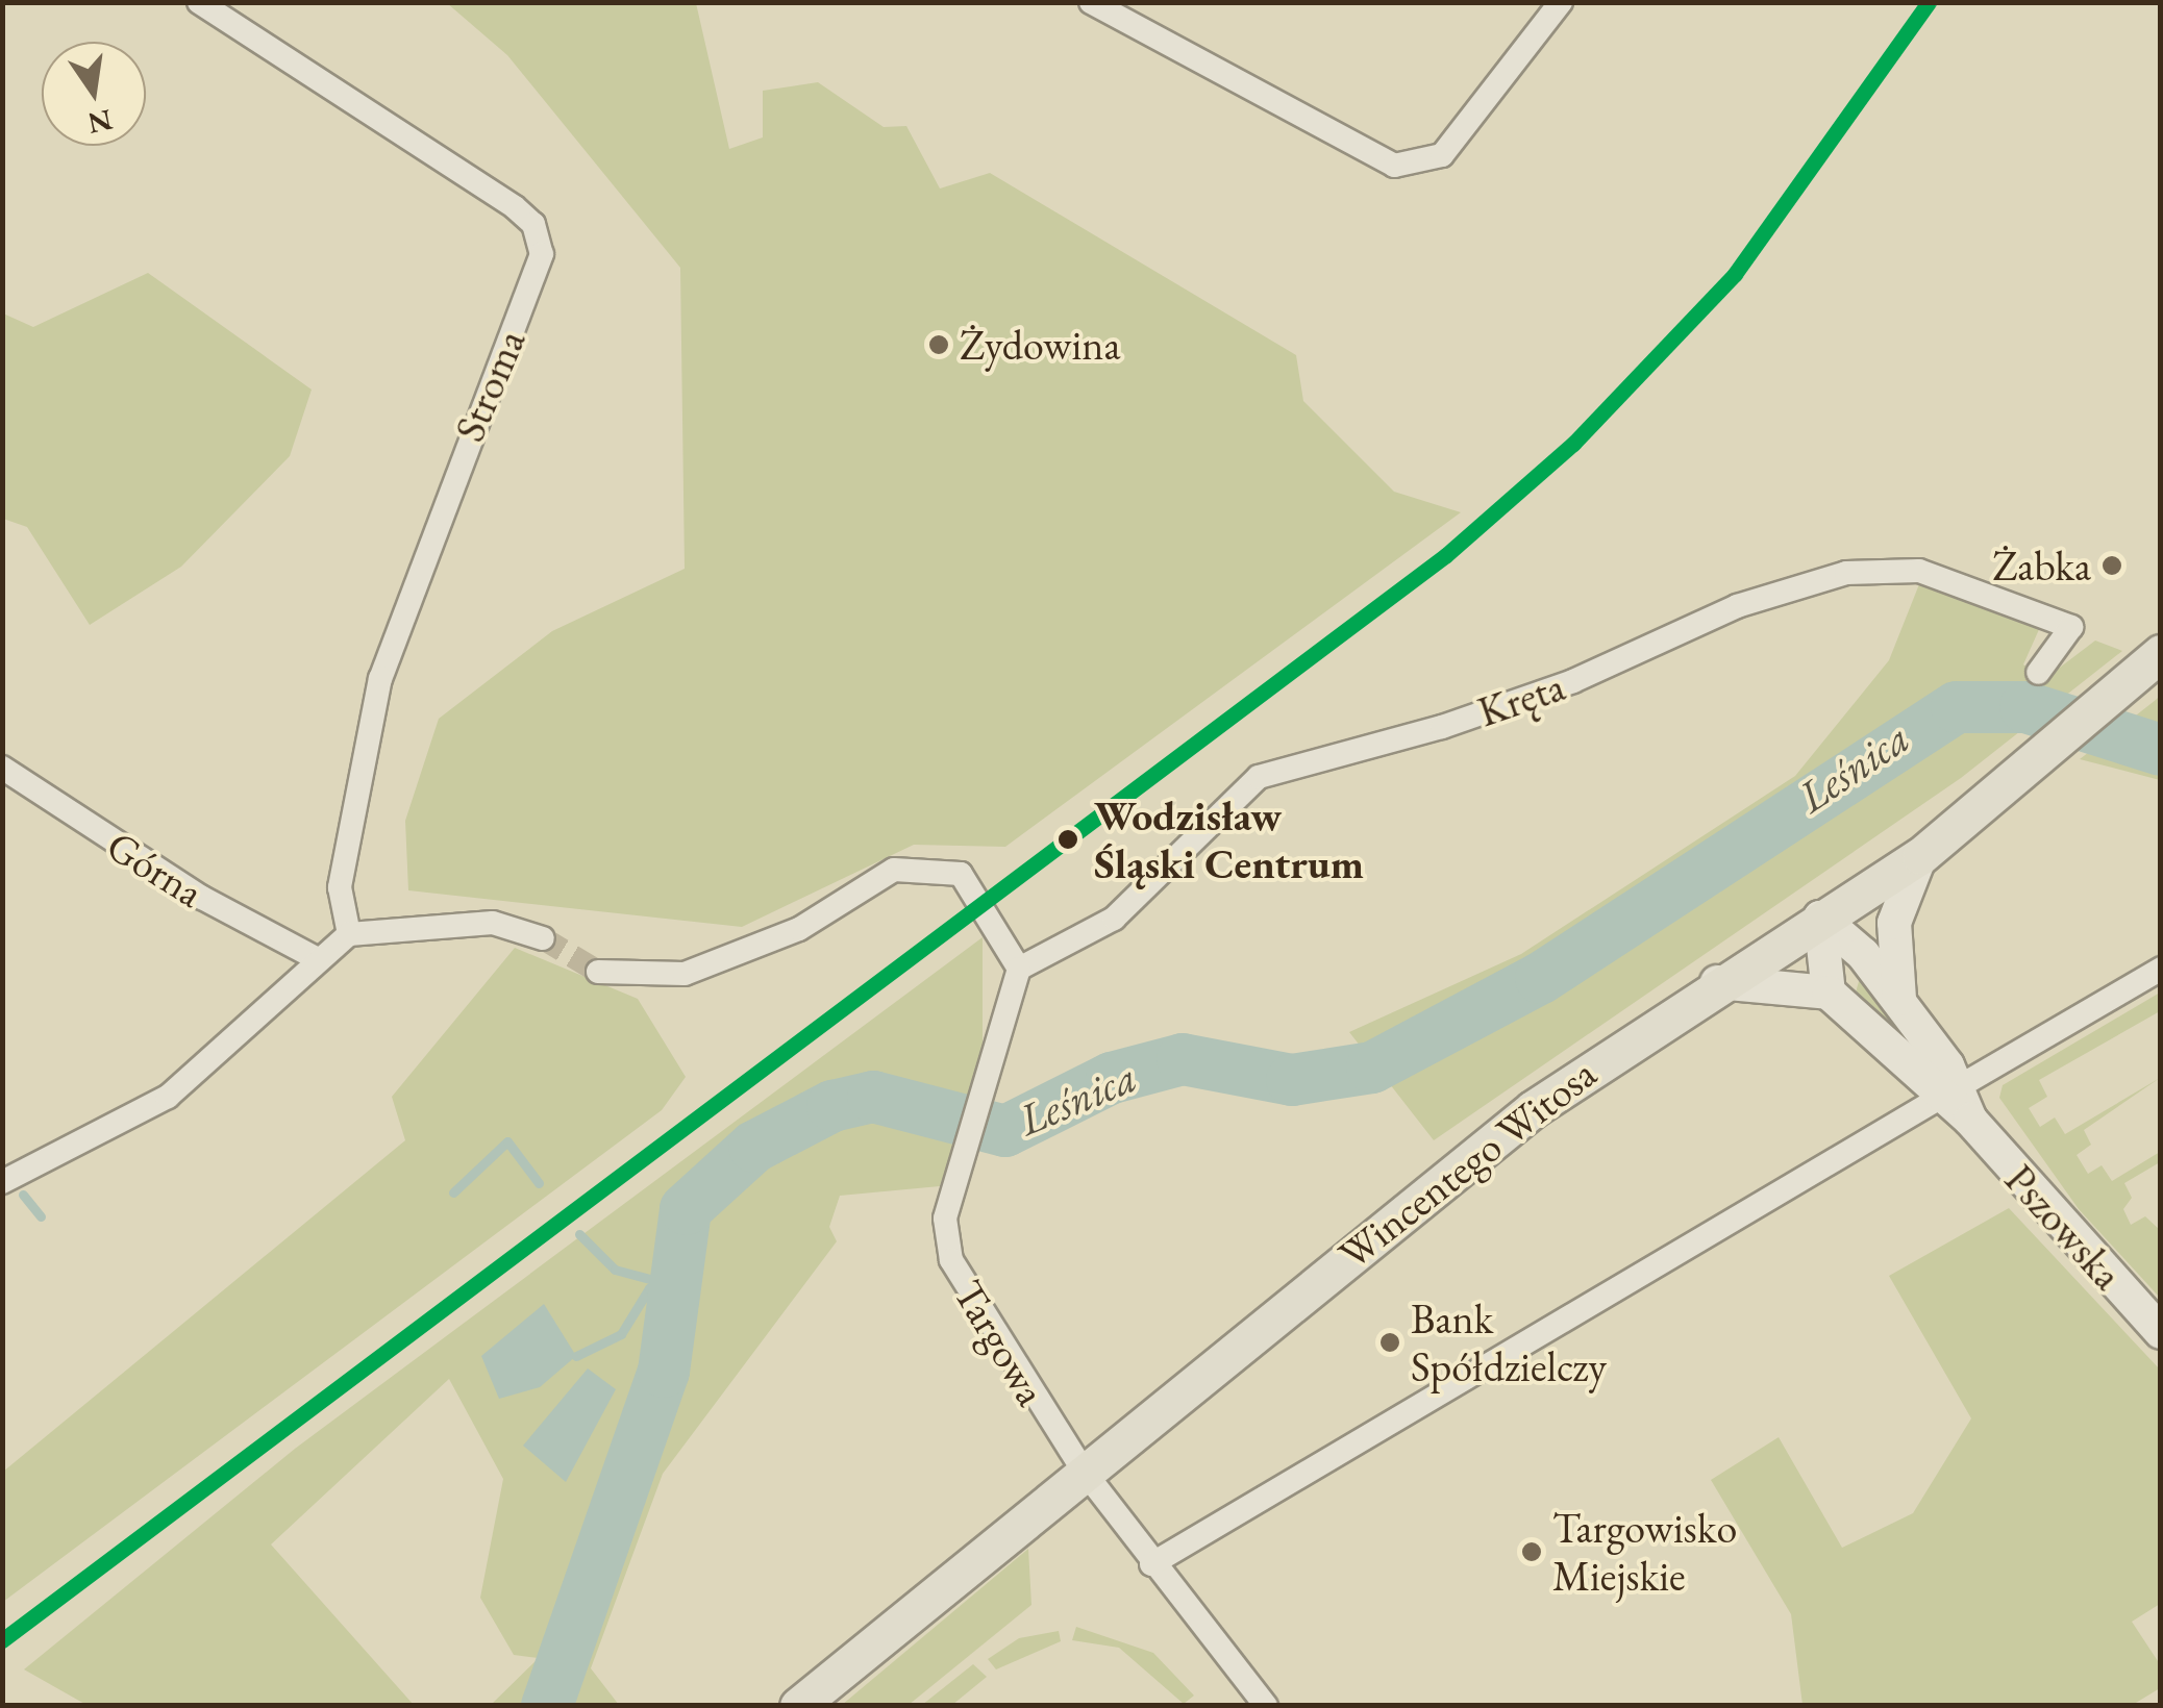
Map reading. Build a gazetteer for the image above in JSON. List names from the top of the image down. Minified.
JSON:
{"streets":{"main road":["Wincentego Witosa","Pszowska"],"street":["Stroma","Kręta","Górna","Targowa"]},"crossings":[["Kręta","Targowa"],["Wincentego Witosa","Pszowska"],["Wincentego Witosa","Targowa"]],"water":["Leśnica"],"places":["Żydowina","Żabka","Wodzisław Śląski Centrum","Bank Spółdzielczy","Targowisko Miejskie"],"north":"bottom"}
